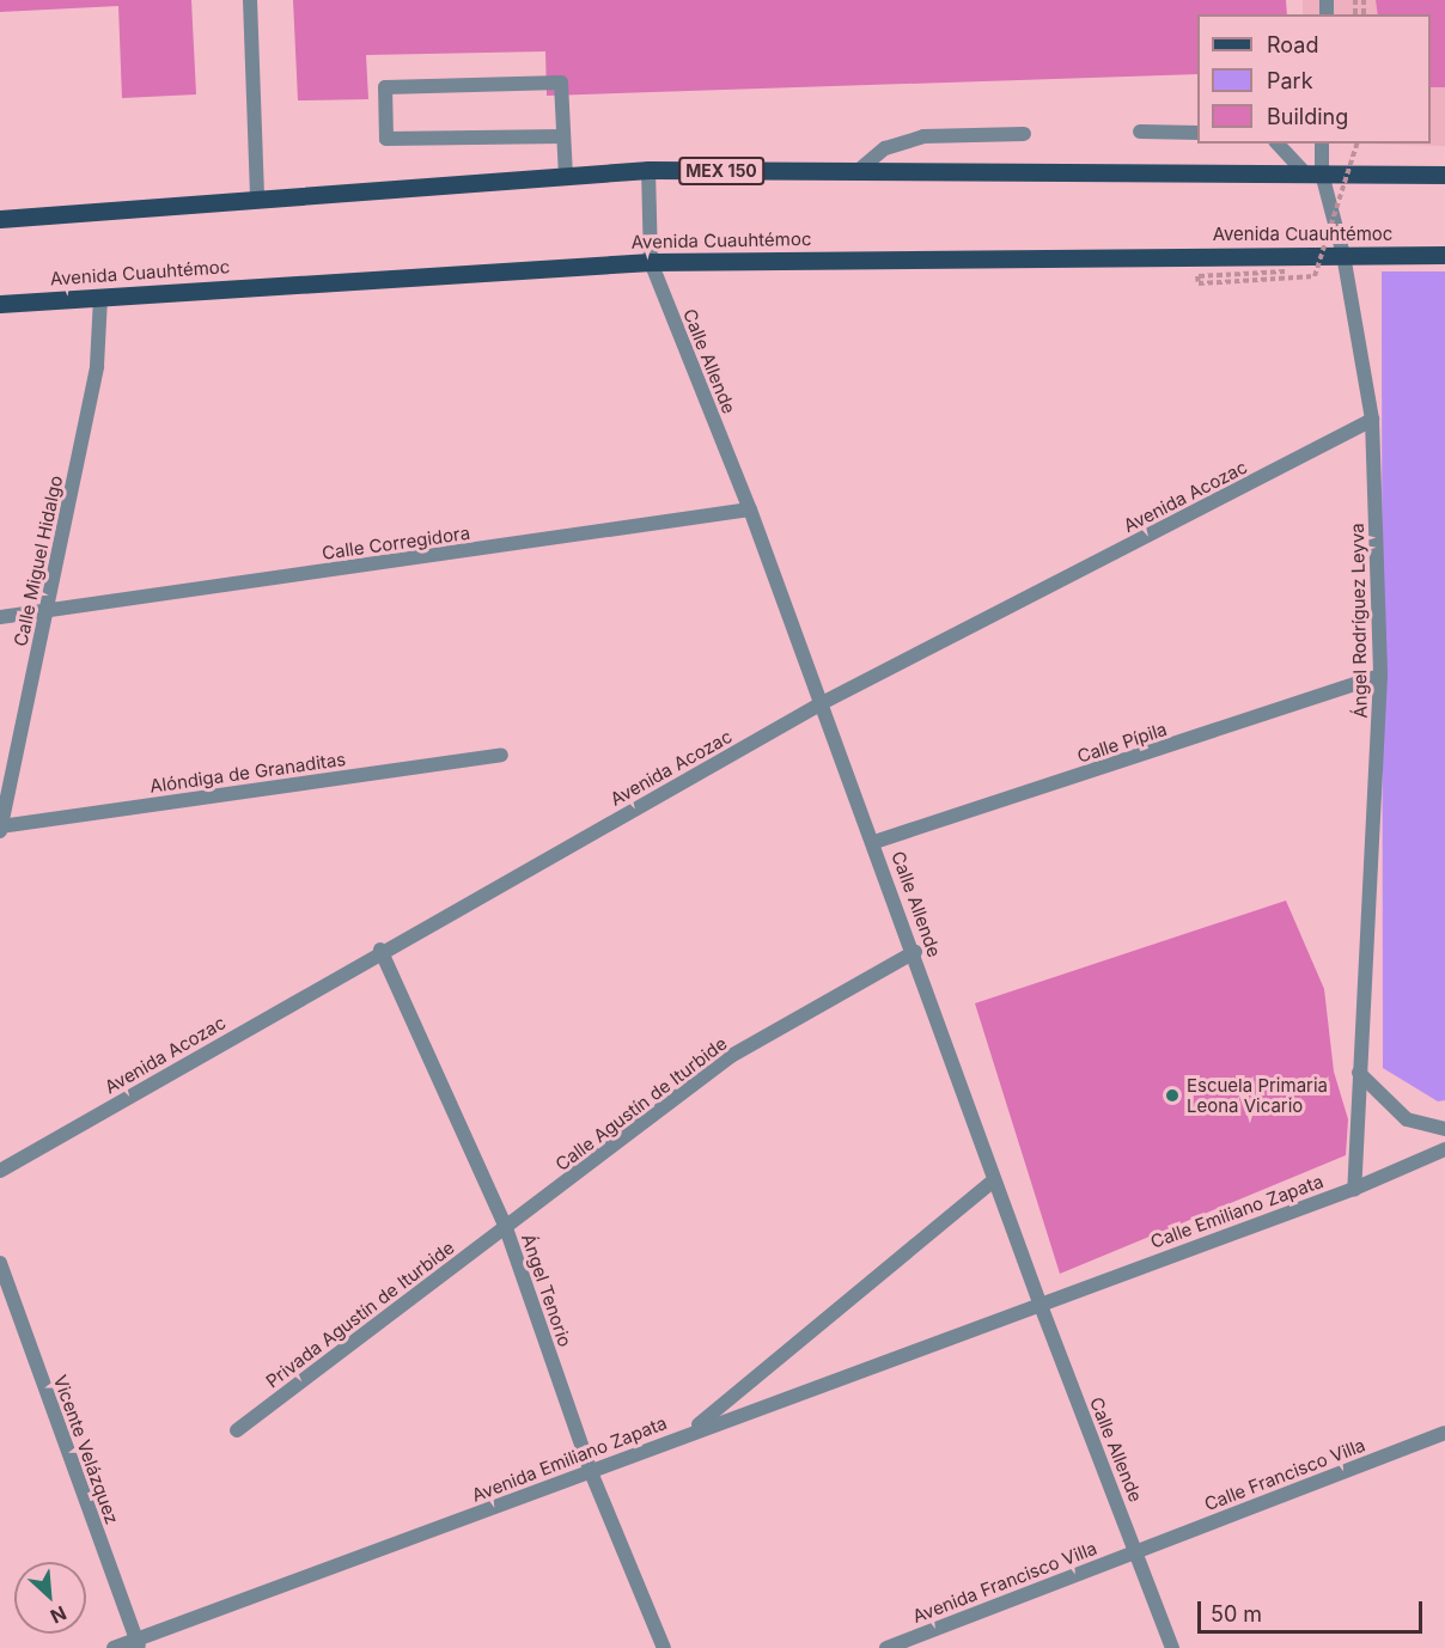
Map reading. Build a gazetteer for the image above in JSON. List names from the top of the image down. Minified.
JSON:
{"streets":{"main road":["MEX 150","Avenida Cuauhtémoc"],"street":["Calle Allende","Avenida Acozac","Calle Corregidora","Calle Miguel Hidalgo","Ángel Rodríguez Leyva","Calle Pípila","Alóndiga de Granaditas","Calle Agustín de Iturbide","Calle Emiliano Zapata","Ángel Tenorio","Privada Agustín de Iturbide","Vicente Velázquez","Avenida Emiliano Zapata","Calle Francisco Villa","Avenida Francisco Villa"]},"crossings":[["MEX 150","Calle Allende"],["MEX 150","Ángel Rodríguez Leyva"],["Avenida Cuauhtémoc","Calle Allende"],["Avenida Cuauhtémoc","Calle Miguel Hidalgo"],["Avenida Cuauhtémoc","Ángel Rodríguez Leyva"],["Calle Allende","Avenida Acozac"],["Calle Allende","Calle Corregidora"],["Calle Allende","Calle Pípila"],["Calle Allende","Calle Agustín de Iturbide"],["Calle Allende","Calle Emiliano Zapata"],["Calle Allende","Avenida Emiliano Zapata"],["Calle Allende","Calle Francisco Villa"],["Calle Allende","Avenida Francisco Villa"],["Avenida Acozac","Ángel Rodríguez Leyva"],["Avenida Acozac","Ángel Tenorio"],["Calle Corregidora","Calle Miguel Hidalgo"],["Calle Miguel Hidalgo","Alóndiga de Granaditas"],["Ángel Rodríguez Leyva","Calle Pípila"],["Ángel Rodríguez Leyva","Calle Emiliano Zapata"],["Calle Agustín de Iturbide","Ángel Tenorio"],["Calle Agustín de Iturbide","Privada Agustín de Iturbide"],["Calle Emiliano Zapata","Avenida Emiliano Zapata"],["Ángel Tenorio","Privada Agustín de Iturbide"],["Ángel Tenorio","Avenida Emiliano Zapata"],["Vicente Velázquez","Avenida Emiliano Zapata"],["Calle Francisco Villa","Avenida Francisco Villa"]],"places":["Escuela Primaria Leona Vicario"],"legend":["Road","Park","Building"],"scale_bar":"50 m","north":"bottom right"}
